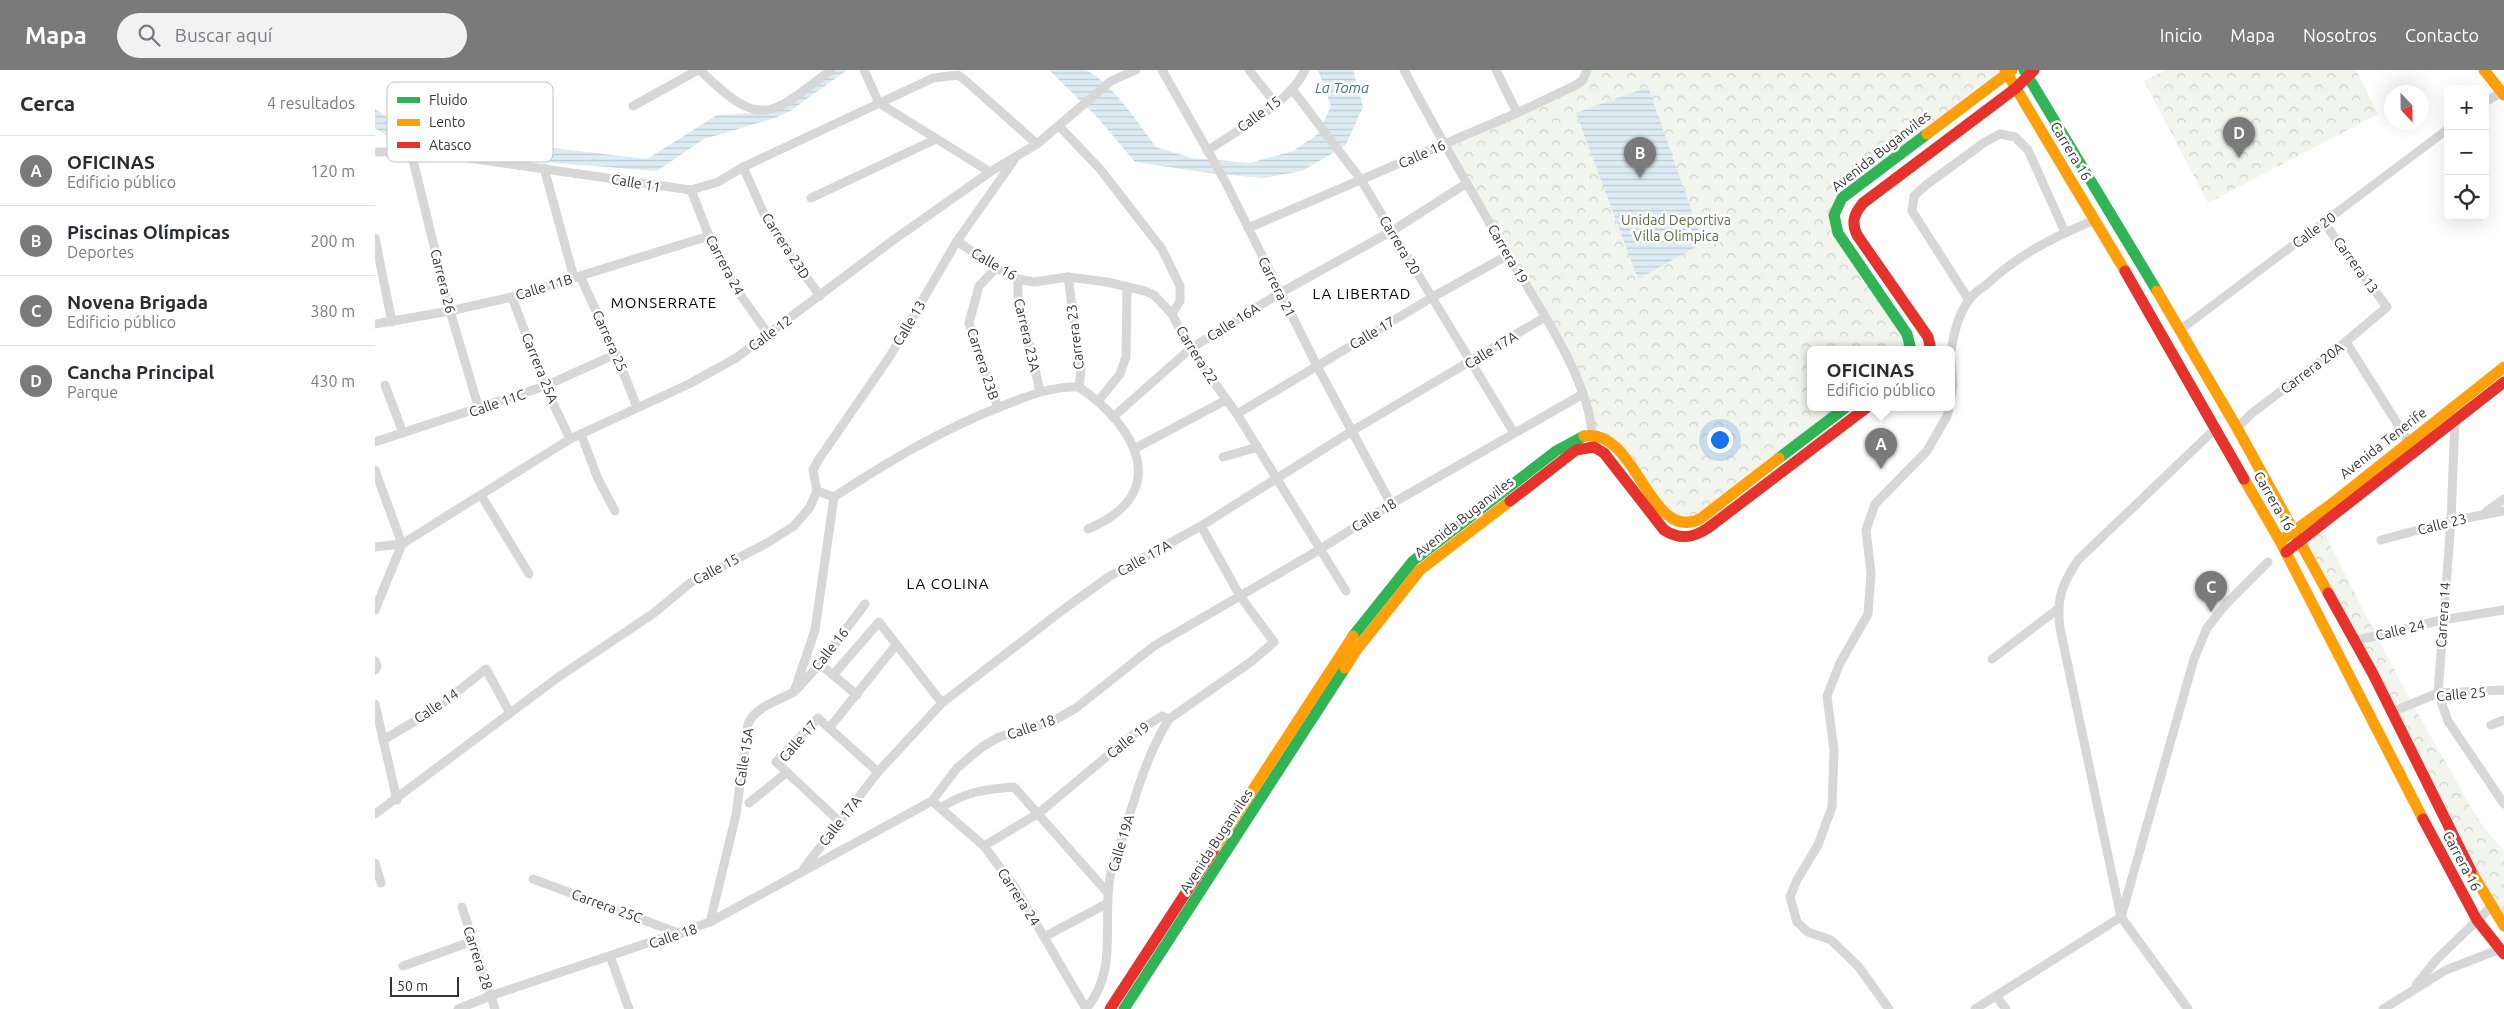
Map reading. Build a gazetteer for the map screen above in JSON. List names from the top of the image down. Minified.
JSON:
{"streets":{"main road":["Avenida Buganviles","Carrera 16","Avenida Tenerife"],"street":["Calle 15","Calle 16","Calle 11","Calle 20","Carrera 20","Carrera 23D","Carrera 19","Carrera 24","Carrera 13","Carrera 26","Calle 11B","Carrera 21","Calle 16A","Calle 13","Calle 12","Calle 17","Carrera 23A","Carrera 23","Carrera 25","Calle 17A","Carrera 22","Carrera 23B","Carrera 25A","Carrera 20A","Calle 11C","Calle 18","Calle 23","Carrera 14","Calle 24","Calle 25","Calle 14","Calle 19","Calle 15A","Calle 19A","Carrera 25C","Carrera 28"]},"crossings":[["Calle 15","Carrera 20"],["Calle 15","Carrera 21"],["Calle 15","Calle 13"],["Calle 15","Calle 14"],["Avenida Buganviles","Carrera 16"],["Avenida Buganviles","Carrera 19"],["Carrera 16","Calle 20"],["Carrera 16","Carrera 20A"],["Carrera 16","Avenida Tenerife"],["Carrera 16","Calle 24"],["Carrera 16","Calle 25"],["Calle 16","Carrera 20"],["Calle 16","Carrera 19"],["Calle 16","Carrera 21"],["Calle 16","Calle 13"],["Calle 16","Carrera 23A"],["Calle 16","Carrera 23"],["Calle 16","Carrera 22"],["Calle 16","Carrera 23B"],["Calle 16","Calle 15A"],["Calle 11","Carrera 23D"],["Calle 11","Carrera 24"],["Calle 11","Carrera 25"],["Calle 20","Carrera 13"],["Carrera 20","Calle 16A"],["Carrera 20","Calle 17"],["Carrera 20","Calle 17A"],["Carrera 20","Calle 18"],["Carrera 23D","Calle 12"],["Carrera 19","Calle 16A"],["Carrera 19","Calle 17"],["Carrera 19","Calle 17A"],["Carrera 19","Calle 18"],["Carrera 24","Calle 11B"],["Carrera 24","Calle 12"],["Carrera 24","Calle 18"],["Carrera 24","Calle 19"],["Carrera 24","Calle 19A"],["Carrera 13","Carrera 20A"],["Carrera 26","Calle 11B"],["Carrera 26","Calle 11C"],["Calle 11B","Carrera 25"],["Calle 11B","Carrera 25A"],["Carrera 21","Calle 16A"],["Carrera 21","Calle 17"],["Carrera 21","Calle 17A"],["Carrera 21","Calle 18"],["Calle 16A","Carrera 23"],["Calle 16A","Carrera 22"],["Calle 13","Calle 12"],["Calle 12","Carrera 25"],["Calle 12","Carrera 22"],["Calle 12","Carrera 25A"],["Calle 17","Carrera 22"],["Carrera 25","Calle 11C"],["Calle 17A","Carrera 22"],["Calle 17A","Calle 18"],["Carrera 22","Calle 18"],["Carrera 25A","Calle 11C"],["Avenida Tenerife","Carrera 14"],["Calle 18","Calle 19"],["Calle 18","Calle 15A"],["Calle 18","Carrera 25C"],["Calle 18","Carrera 28"],["Calle 23","Carrera 14"],["Carrera 14","Calle 24"],["Carrera 14","Calle 25"],["Calle 19","Calle 19A"]],"districts":["LA LIBERTAD","MONSERRATE","LA COLINA"],"water":["La Toma"],"parks":["Unidad Deportiva Villa Olimpica"],"legend":["Fluido","Lento","Atasco"],"scale_bar":"50 m","north":"bottom","page":{"header":"Mapa","search":"Buscar aquí","nav":["Inicio","Mapa","Nosotros","Contacto"],"heading":["Cerca","4 resultados"],"map_buttons":["+","−"],"pins":["D","B","A","C"],"list":[{"mark":"A","name":"OFICINAS","note":"Edificio público","value":"120 m"},{"mark":"B","name":"Piscinas Olímpicas","note":"Deportes","value":"200 m"},{"mark":"C","name":"Novena Brigada","note":"Edificio público","value":"380 m"},{"mark":"D","name":"Cancha Principal","note":"Parque","value":"430 m"}],"popup":["OFICINAS","Edificio público"],"scale":"50 m"}}
